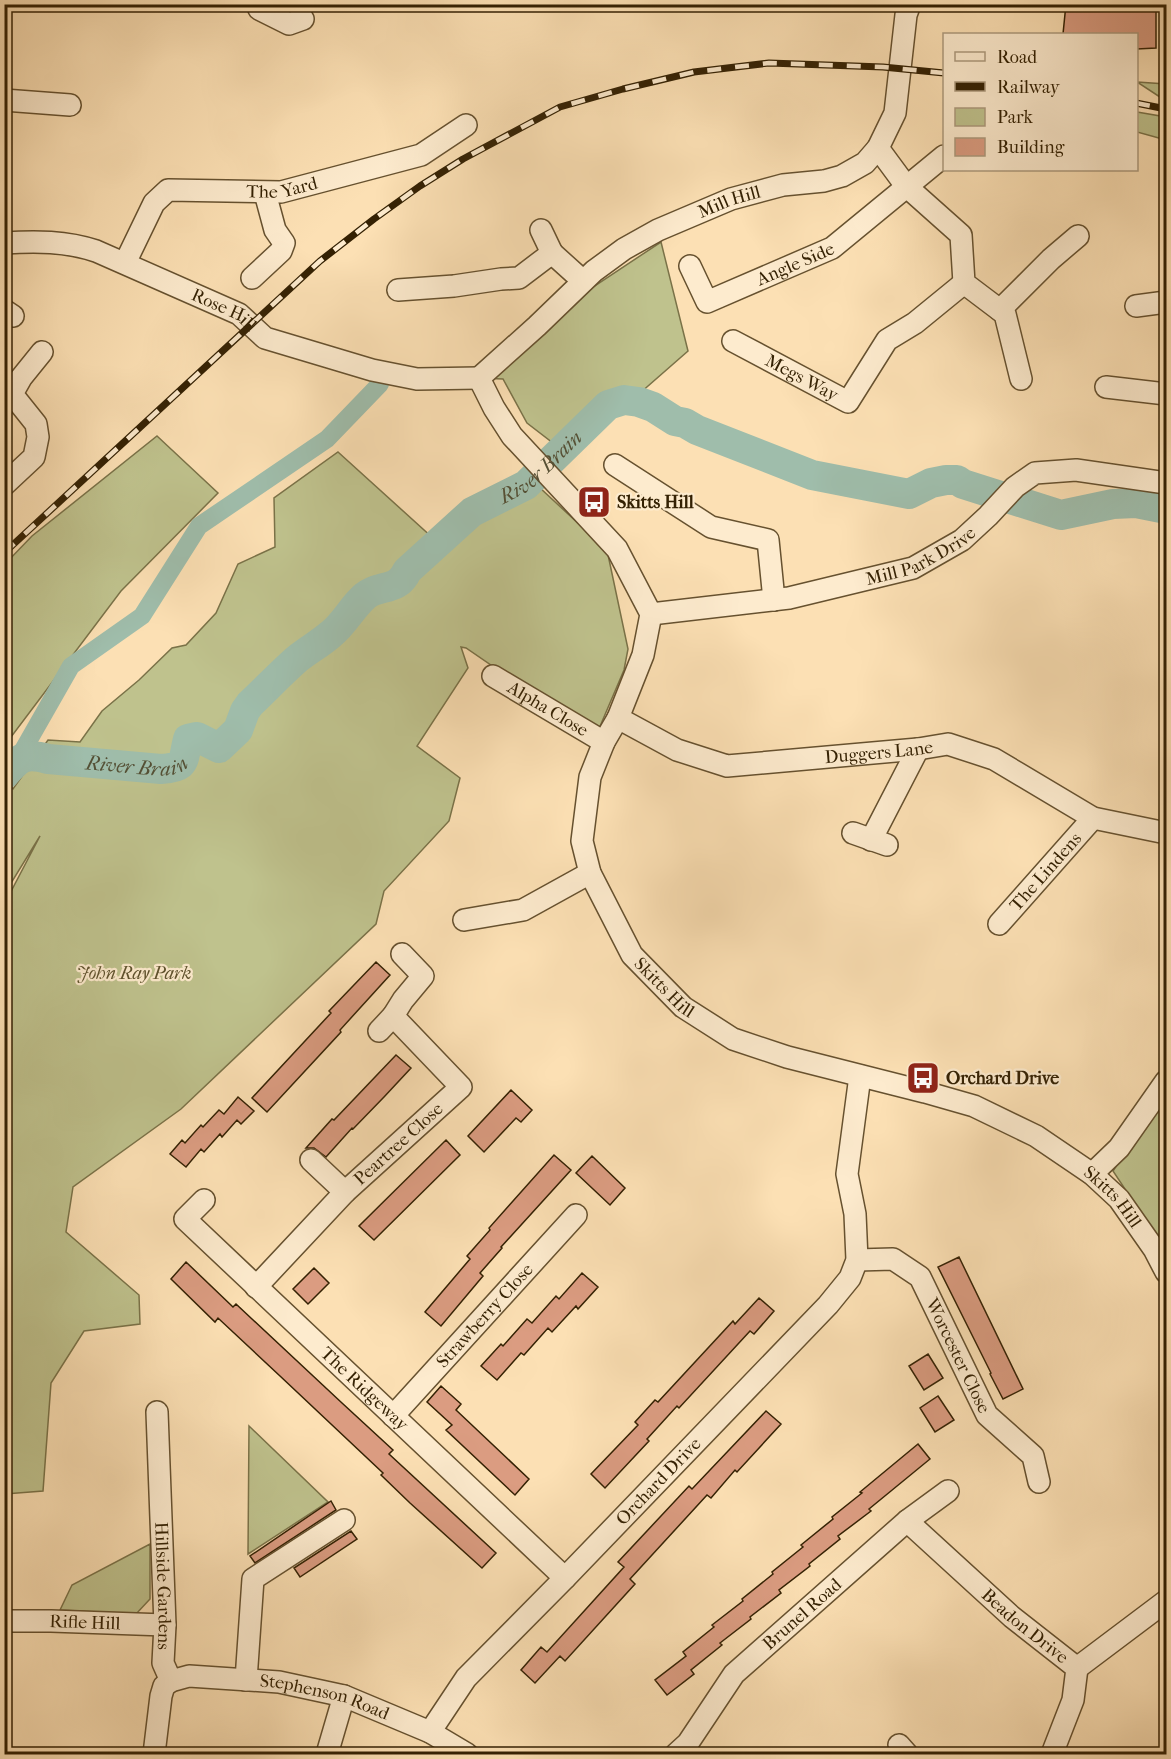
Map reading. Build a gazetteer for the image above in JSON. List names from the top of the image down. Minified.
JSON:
{"streets":{"street":["The Yard","Mill Hill","Angle Side","Rose Hill","Megs Way","Mill Park Drive","Alpha Close","Duggers Lane","The Lindens","Skitts Hill","Peartree Close","Strawberry Close","Worcester Close","The Ridgeway","Orchard Drive","Hillside Gardens","Brunel Road","Rifle Hill","Beadon Drive","Stephenson Road"]},"crossings":[["The Yard","Rose Hill"],["Mill Hill","Rose Hill"],["Mill Park Drive","Skitts Hill"],["Alpha Close","Skitts Hill"],["Duggers Lane","The Lindens"],["Duggers Lane","Skitts Hill"],["Peartree Close","The Ridgeway"],["Strawberry Close","The Ridgeway"],["Worcester Close","Orchard Drive"],["The Ridgeway","Orchard Drive"],["Orchard Drive","Stephenson Road"],["Hillside Gardens","Rifle Hill"],["Hillside Gardens","Stephenson Road"],["Brunel Road","Beadon Drive"]],"water":["River Brain"],"parks":["John Ray Park"],"places":{"bus stop":["Skitts Hill","Orchard Drive"]},"legend":["Road","Railway","Park","Building"]}
